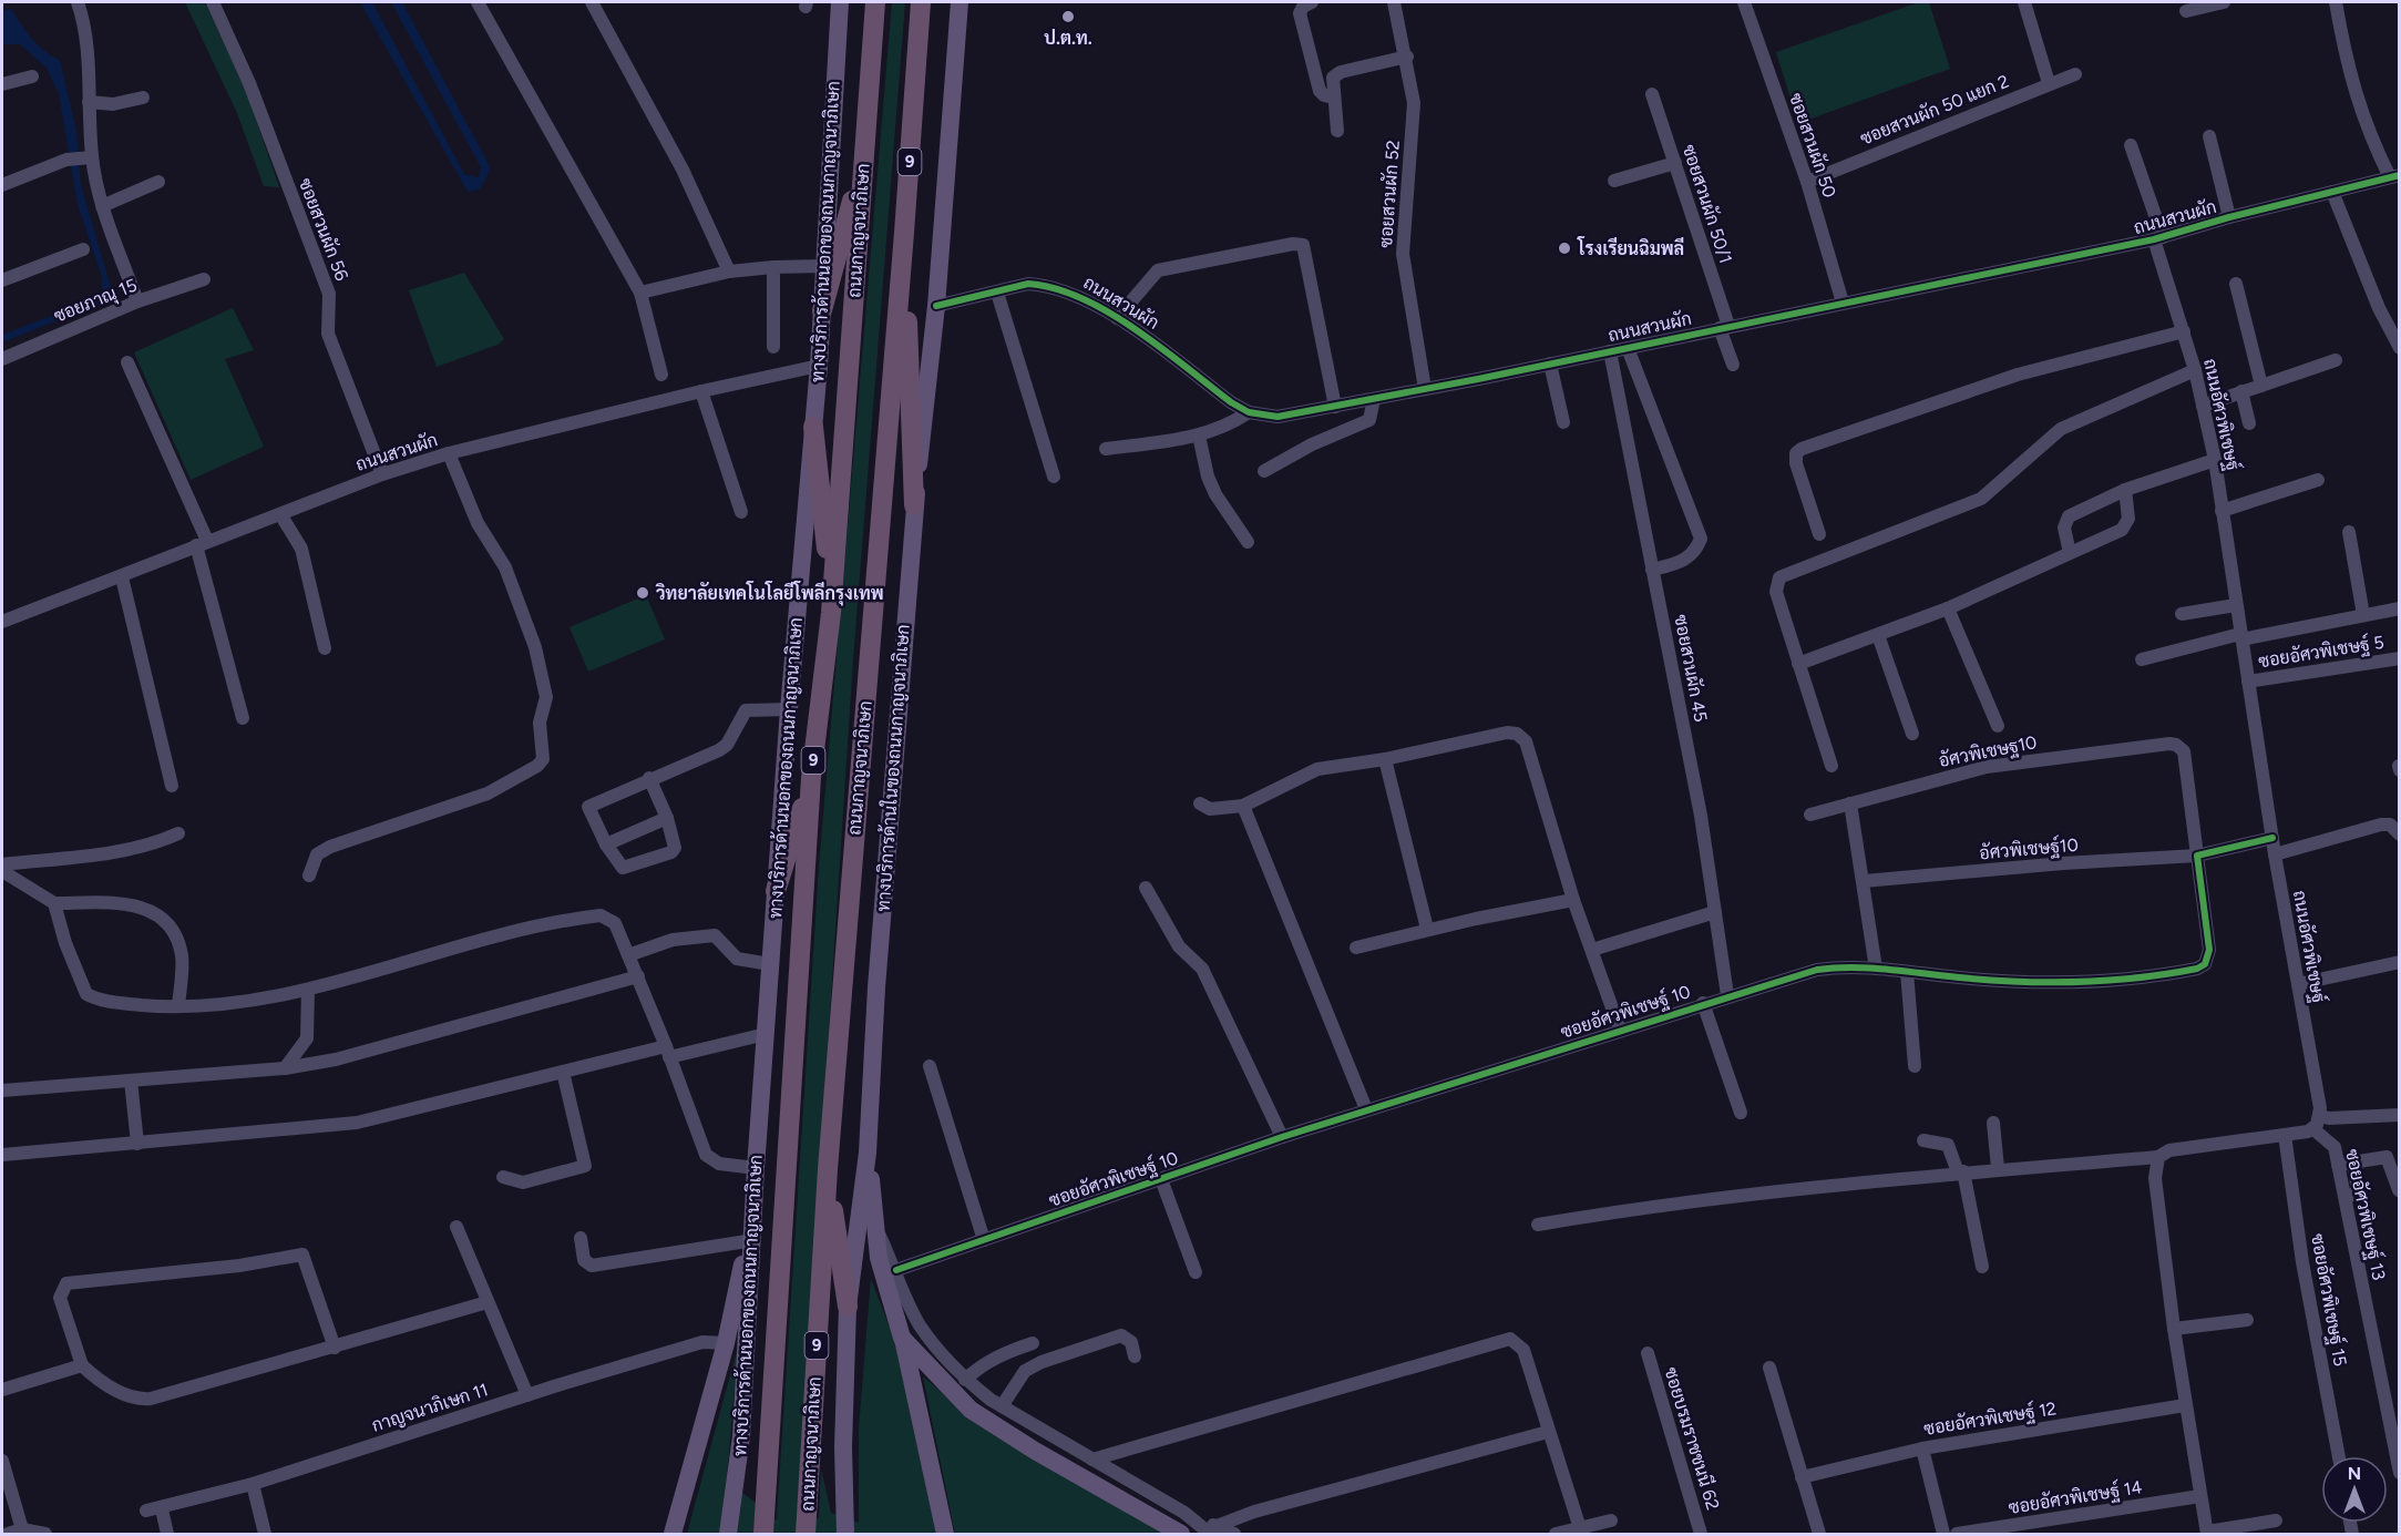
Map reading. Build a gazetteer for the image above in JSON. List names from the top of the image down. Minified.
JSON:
{"streets":{"highway":["9","ถนนกาญจนาภิเษก"],"main road":["ทางบริการด้านนอกของถนนกาญจนาภิเษก","ทางบริการด้านในของถนนกาญจนาภิเษก"],"street":["ซอยสวนผัก 50 แยก 2","ซอยสวนผัก 50","ซอยสวนผัก 52","ซอยสวนผัก 50/1","ถนนสวนผัก","ซอยสวนผัก 56","ซอยภาณุ 15","ถนนอัศวพิเชษฐ์","ซอยอัศวพิเชษฐ์ 5","ซอยสวนผัก 45","อัศวพิเชษฐ10","อัศวพิเชษฐ์10","ซอยอัศวพิเชษฐ์ 10","ซอยอัศวพิเชษฐ์ 13","ซอยอัศวพิเชษฐ์ 15","กาญจนาภิเษก 11","ซอยอัศวพิเชษฐ์ 12","ซอยบรมราชชนนี 62","ซอยอัศวพิเชษฐ์ 14"]},"crossings":[["ซอยสวนผัก 50 แยก 2","ซอยสวนผัก 50"],["ซอยสวนผัก 50","ถนนสวนผัก"],["ซอยสวนผัก 52","ถนนสวนผัก"],["ซอยสวนผัก 50/1","ถนนสวนผัก"],["ถนนสวนผัก","ซอยสวนผัก 56"],["ถนนสวนผัก","ทางบริการด้านนอกของถนนกาญจนาภิเษก"],["ถนนสวนผัก","ถนนอัศวพิเชษฐ์"],["ถนนสวนผัก","ซอยสวนผัก 45"],["ถนนสวนผัก","ทางบริการด้านในของถนนกาญจนาภิเษก"],["ถนนอัศวพิเชษฐ์","ซอยอัศวพิเชษฐ์ 5"],["ซอยสวนผัก 45","ซอยอัศวพิเชษฐ์ 10"],["อัศวพิเชษฐ10","อัศวพิเชษฐ์10"],["อัศวพิเชษฐ10","ซอยอัศวพิเชษฐ์ 10"],["อัศวพิเชษฐ์10","ซอยอัศวพิเชษฐ์ 10"]],"places":["ป.ต.ท.","โรงเรียนฉิมพลี","วิทยาลัยเทคโนโลยีโพลีกรุงเทพ"],"north":"top"}
